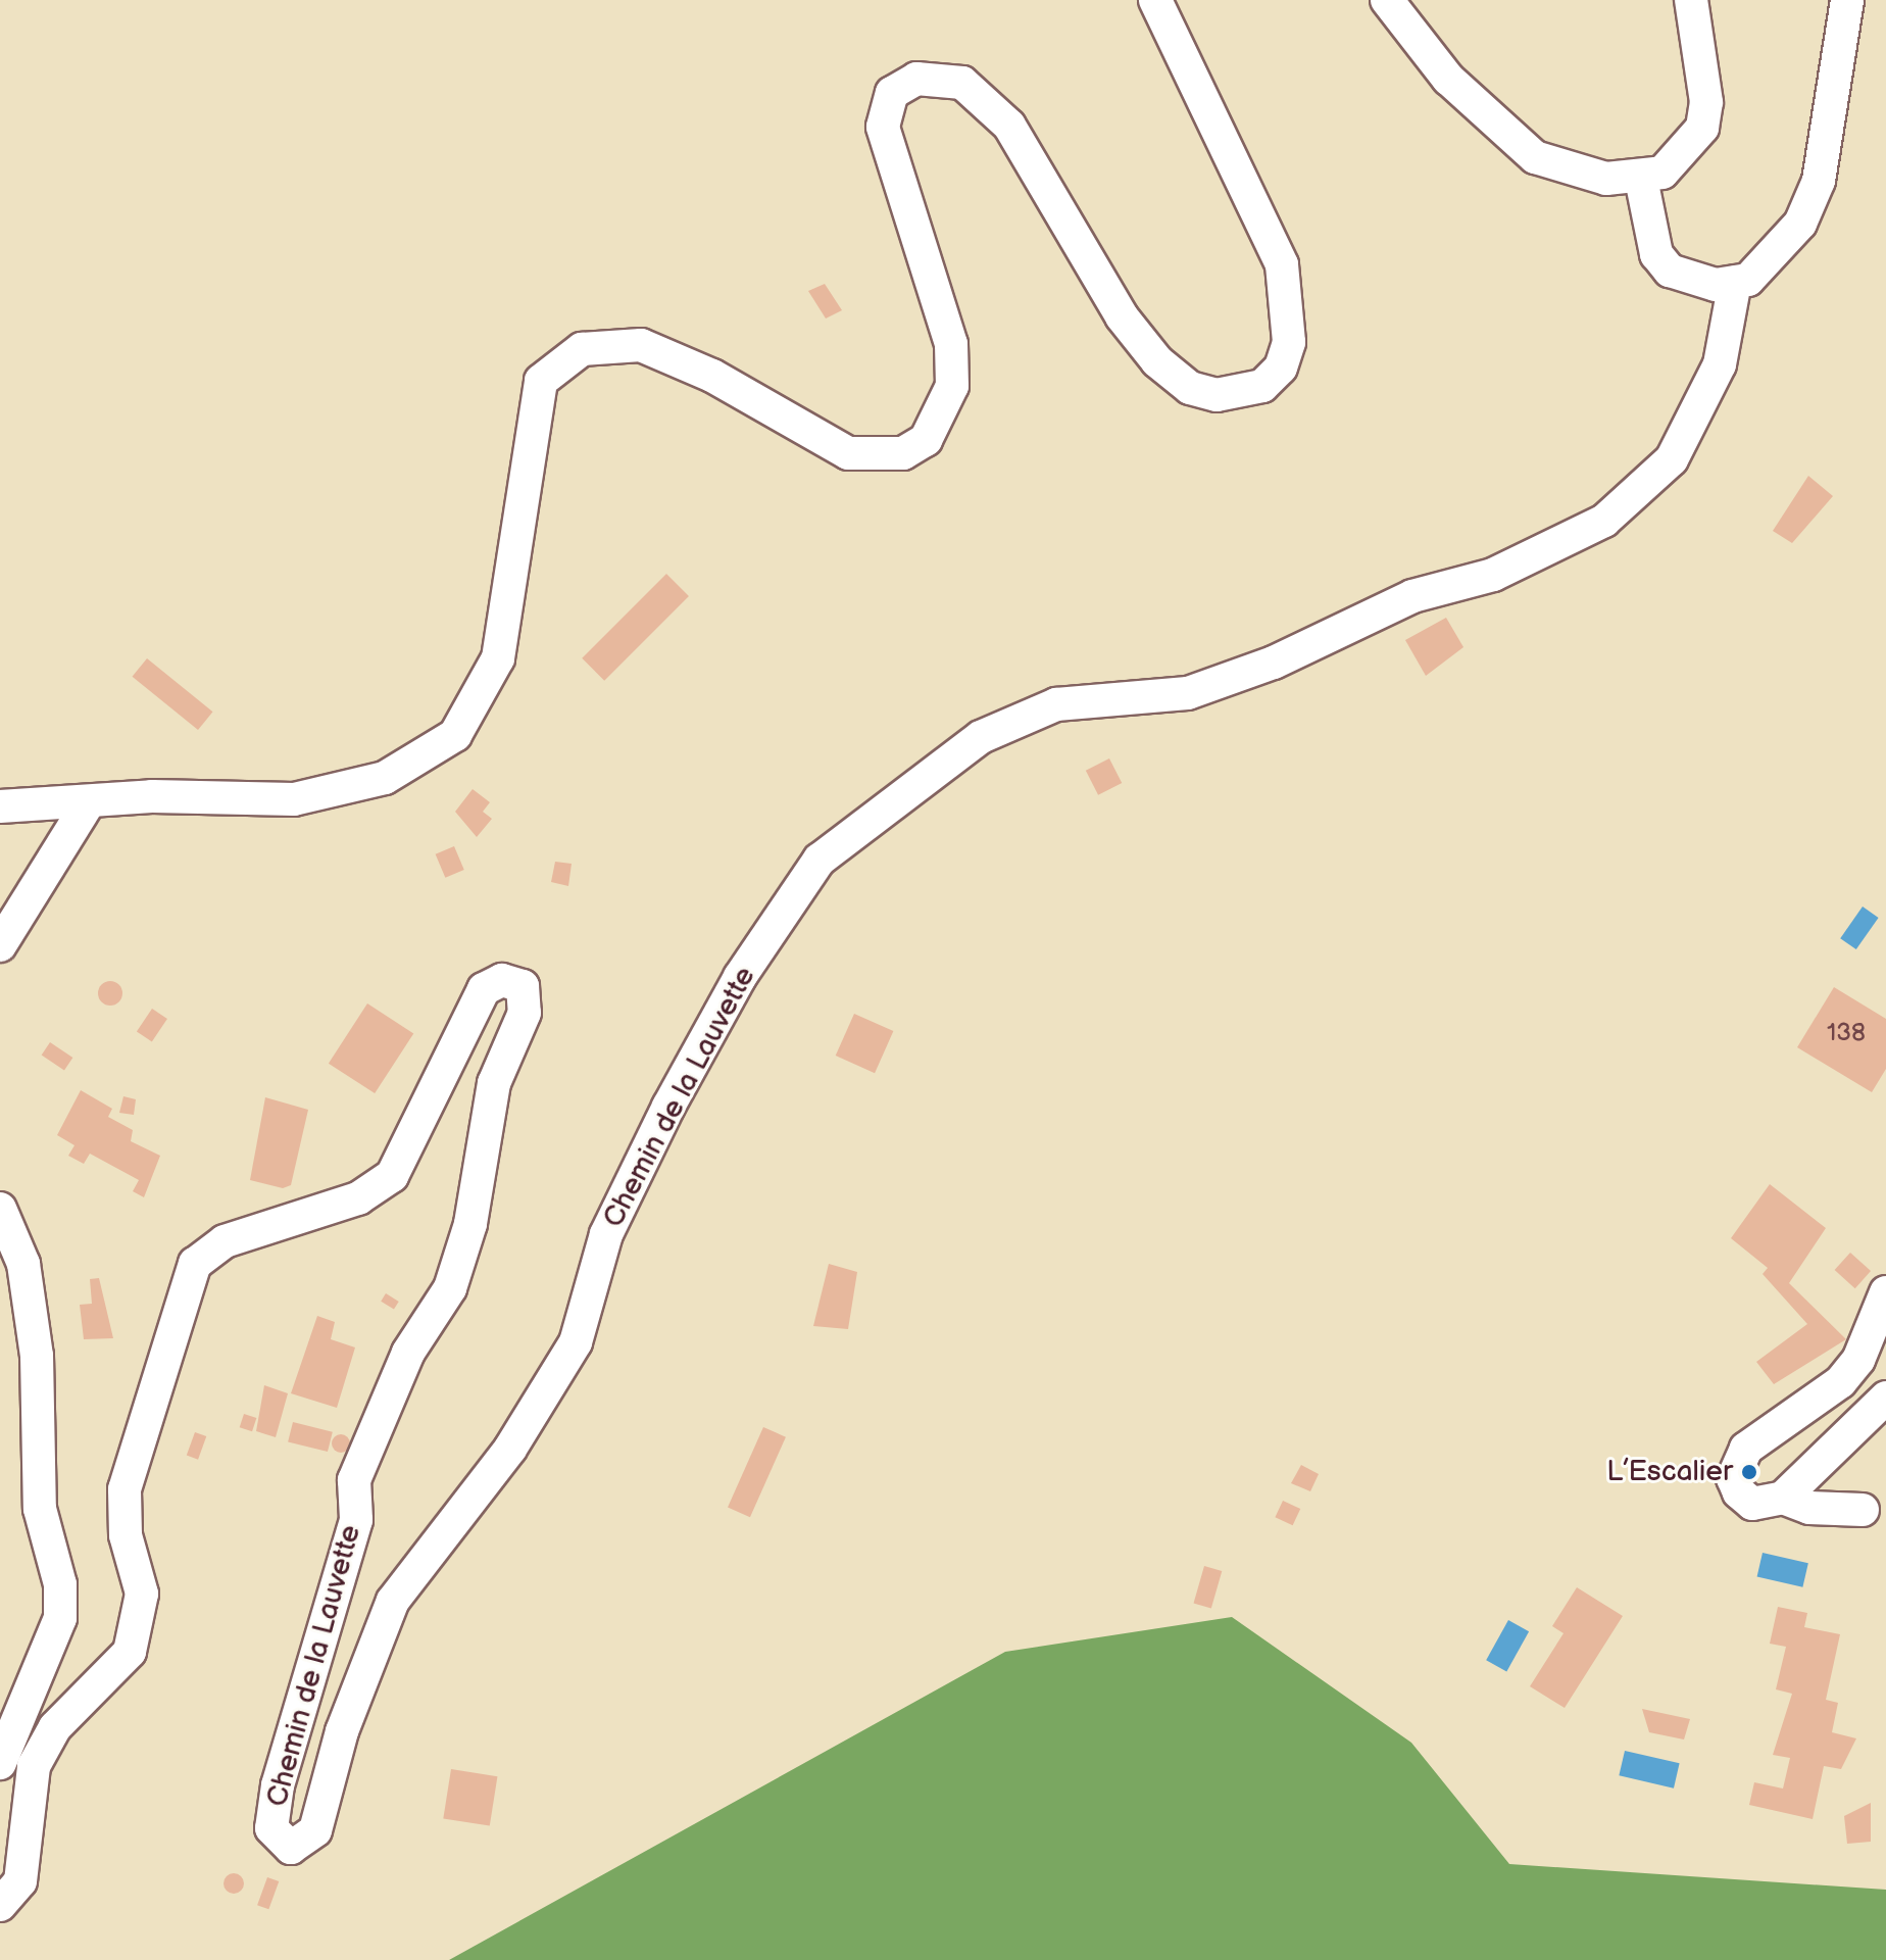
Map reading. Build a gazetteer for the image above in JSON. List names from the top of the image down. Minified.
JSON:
{"streets":{"street":["Chemin de la Lauvette"]},"places":["L’Escalier"],"house_numbers":["138"]}
